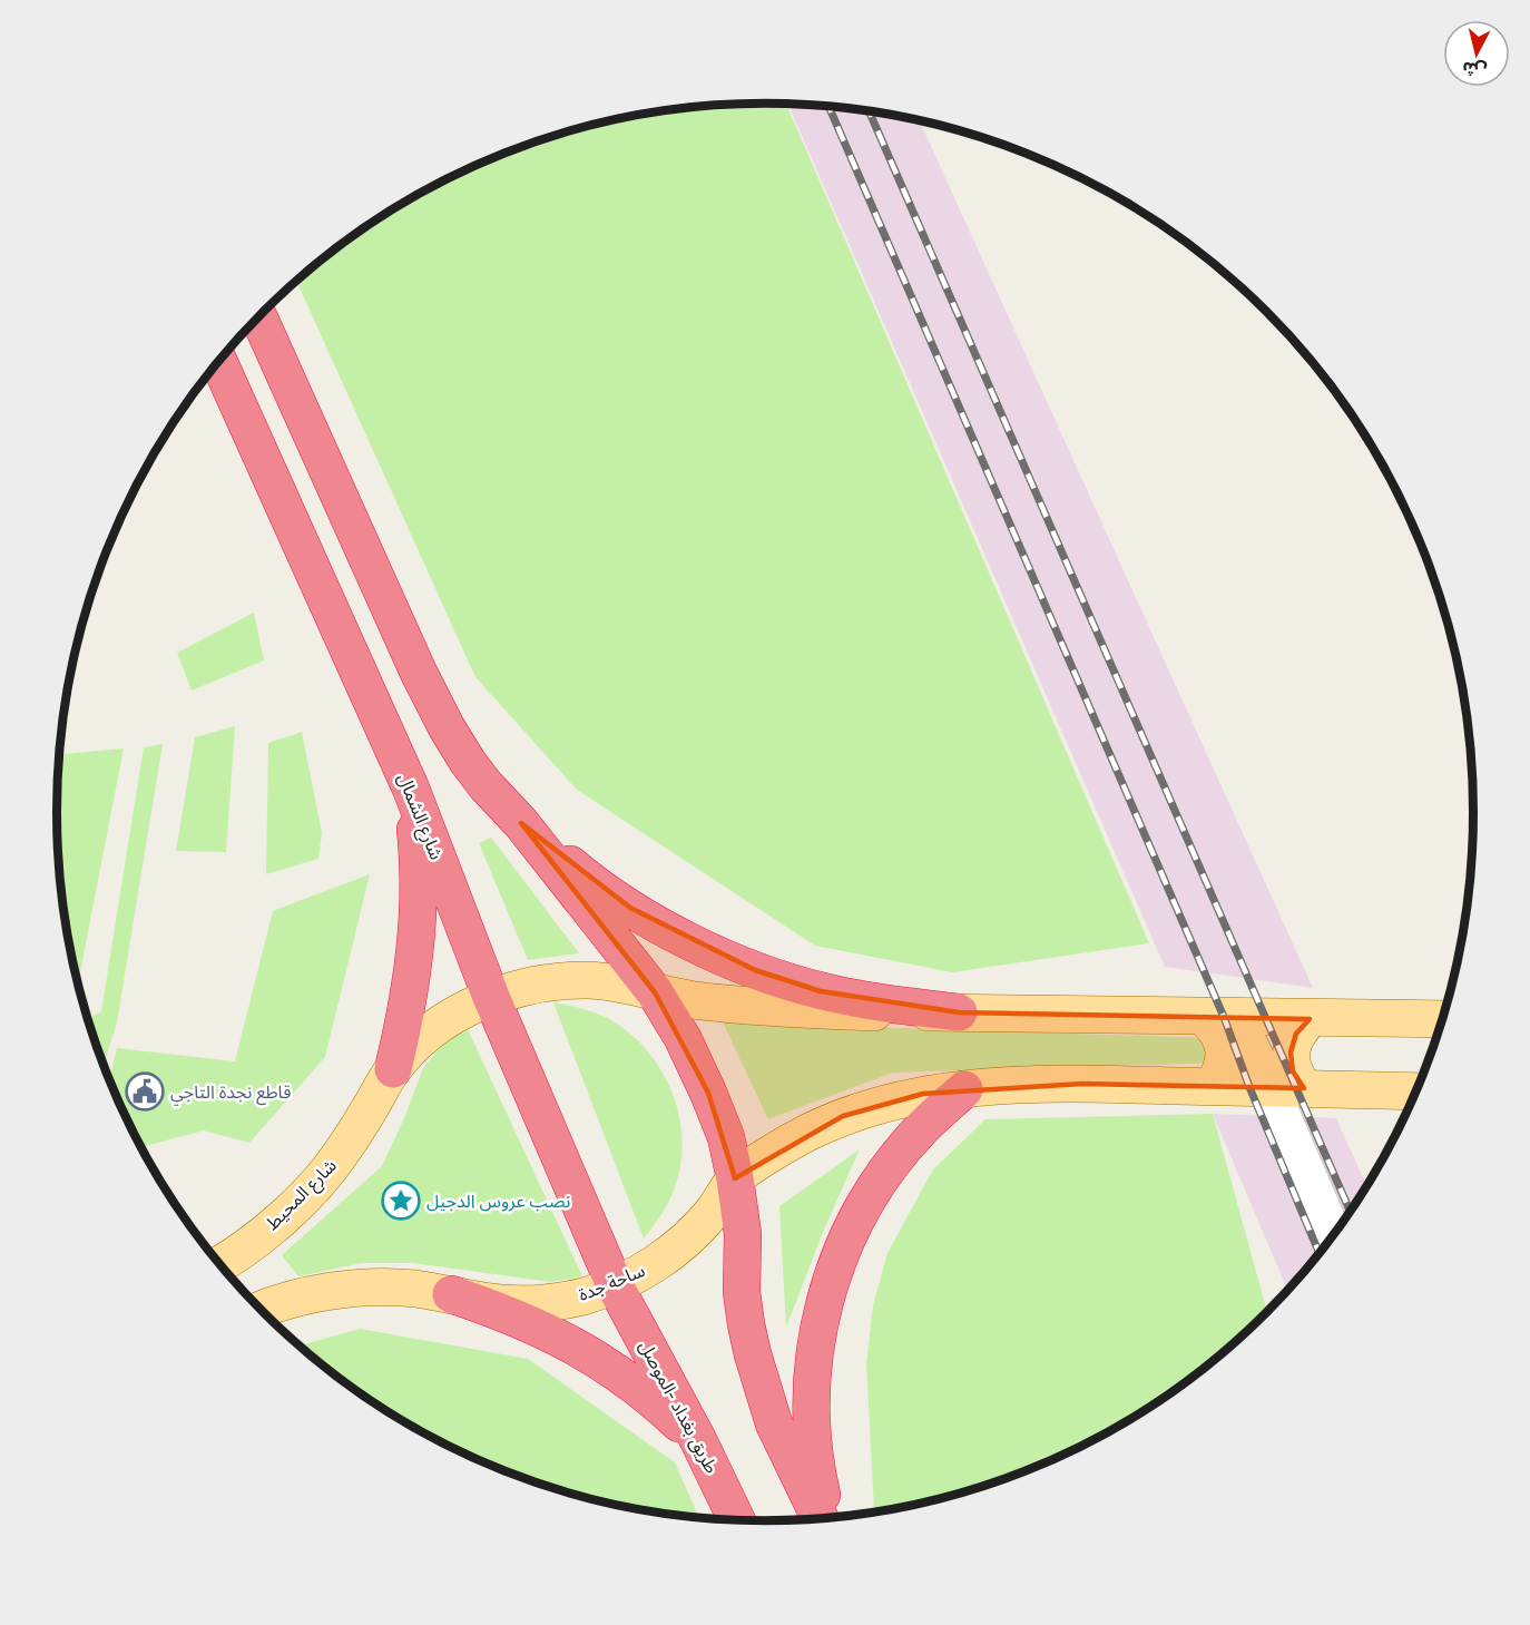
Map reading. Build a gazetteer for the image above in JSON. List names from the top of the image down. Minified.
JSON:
{"streets":{"highway":["شارع الشمال","طريق بغداد -الموصل"],"main road":["شارع المحيط","ساحة جدة"]},"crossings":[["شارع الشمال","ساحة جدة"],["شارع الشمال","طريق بغداد -الموصل"],["ساحة جدة","طريق بغداد -الموصل"]],"places":{"public building":["قاطع نجدة التاجي"],"place":["نصب عروس الدجيل"]},"north":"bottom"}
